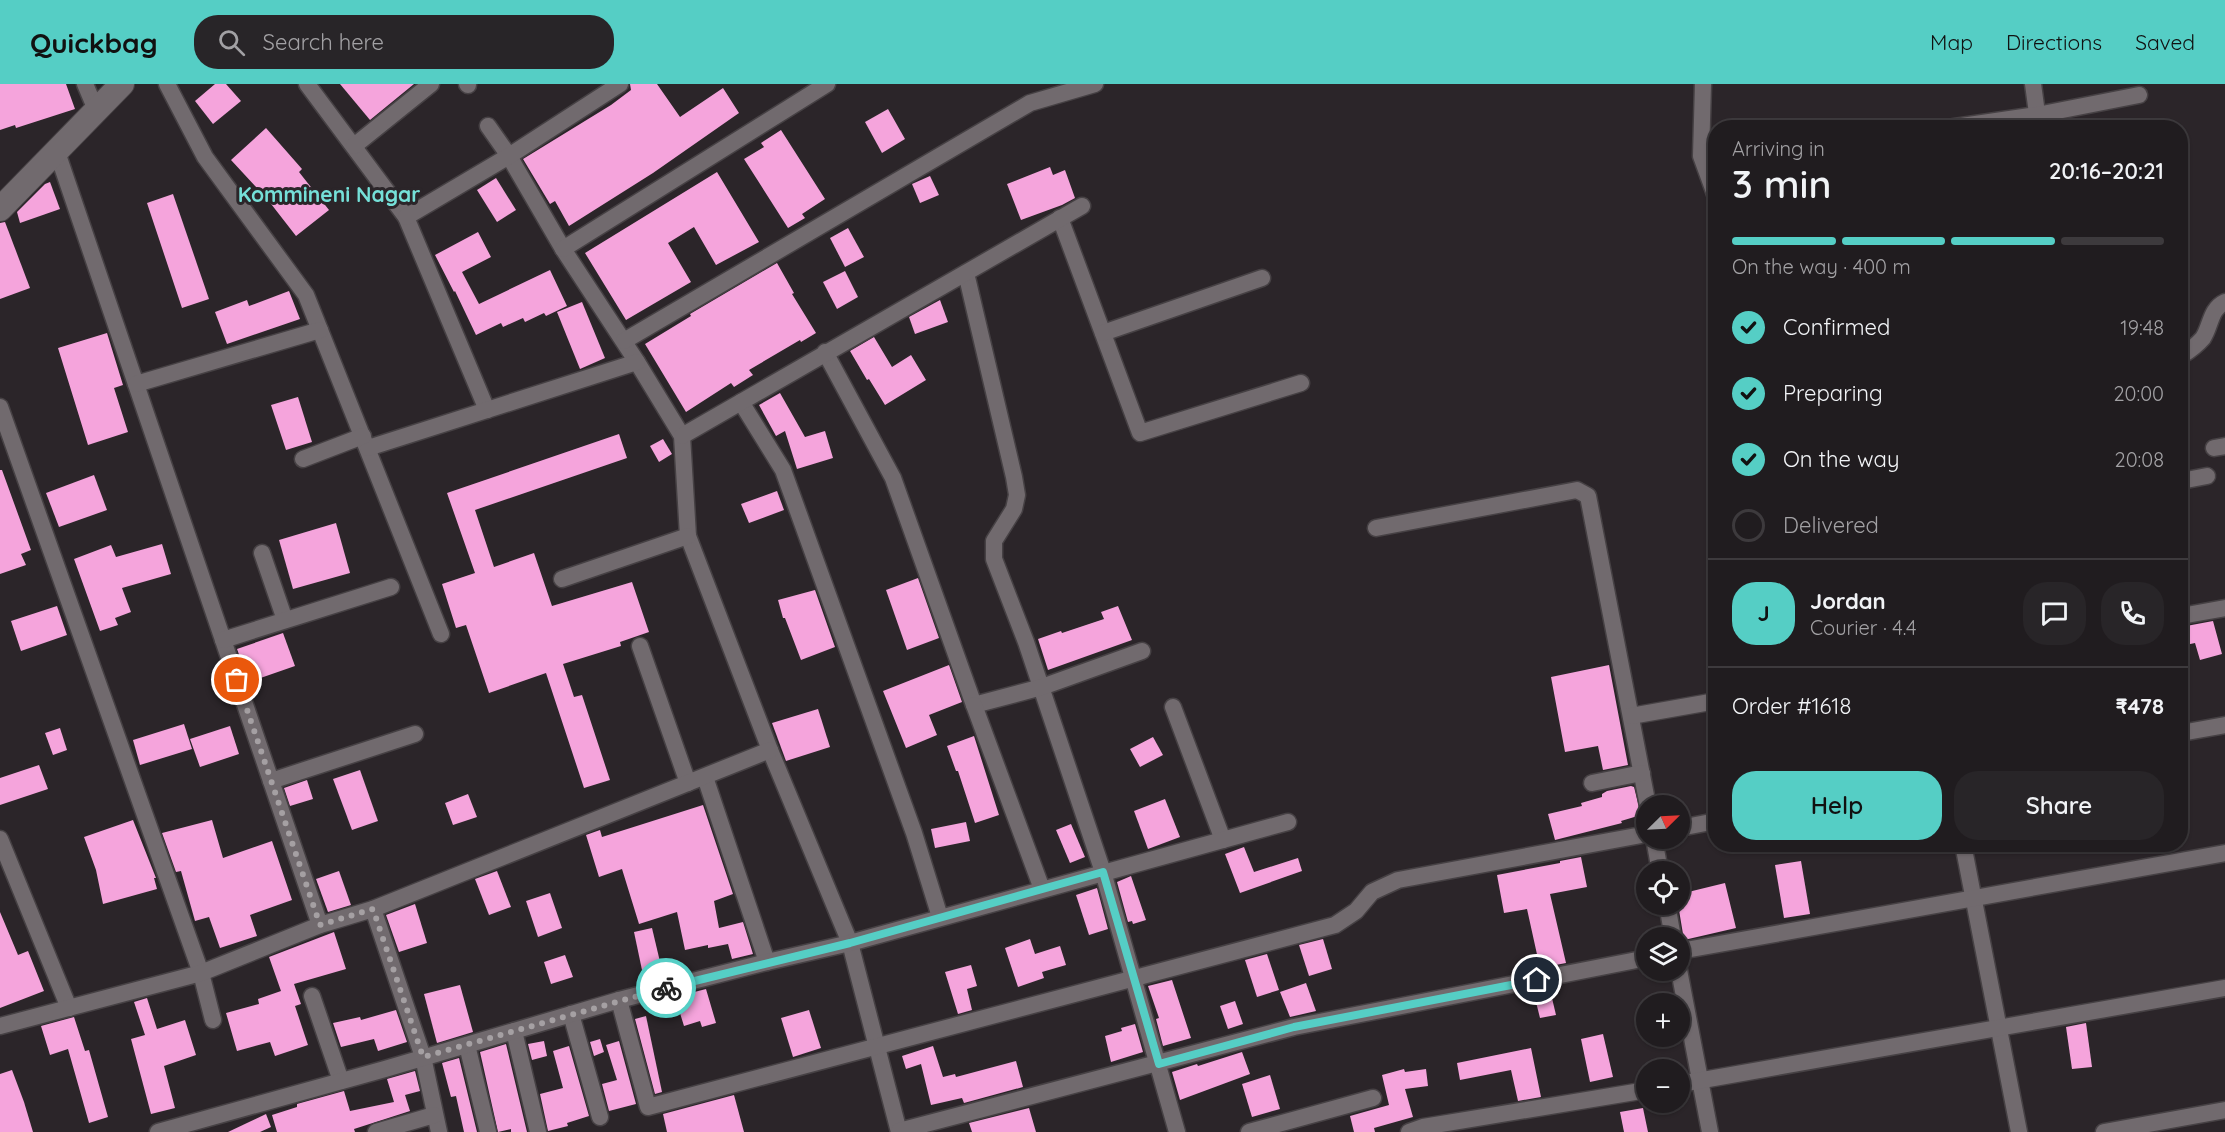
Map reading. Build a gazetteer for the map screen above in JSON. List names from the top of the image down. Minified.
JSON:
{"districts":["Kommineni Nagar"],"north":"top right","page":{"header":"Quickbag","search":"Search here","nav":["Map","Directions","Saved"],"heading":["3 min","Arriving in","20:16–20:21"],"panel":["Jordan","Courier · 4.4","Order #1618","₹478"],"bar":"On the way · 400 m","list":[["Confirmed","19:48"],["Preparing","20:00"],["On the way","20:08"],"Delivered"],"round":"J","buttons":["Help","Share"],"map_buttons":["+","−"]}}
